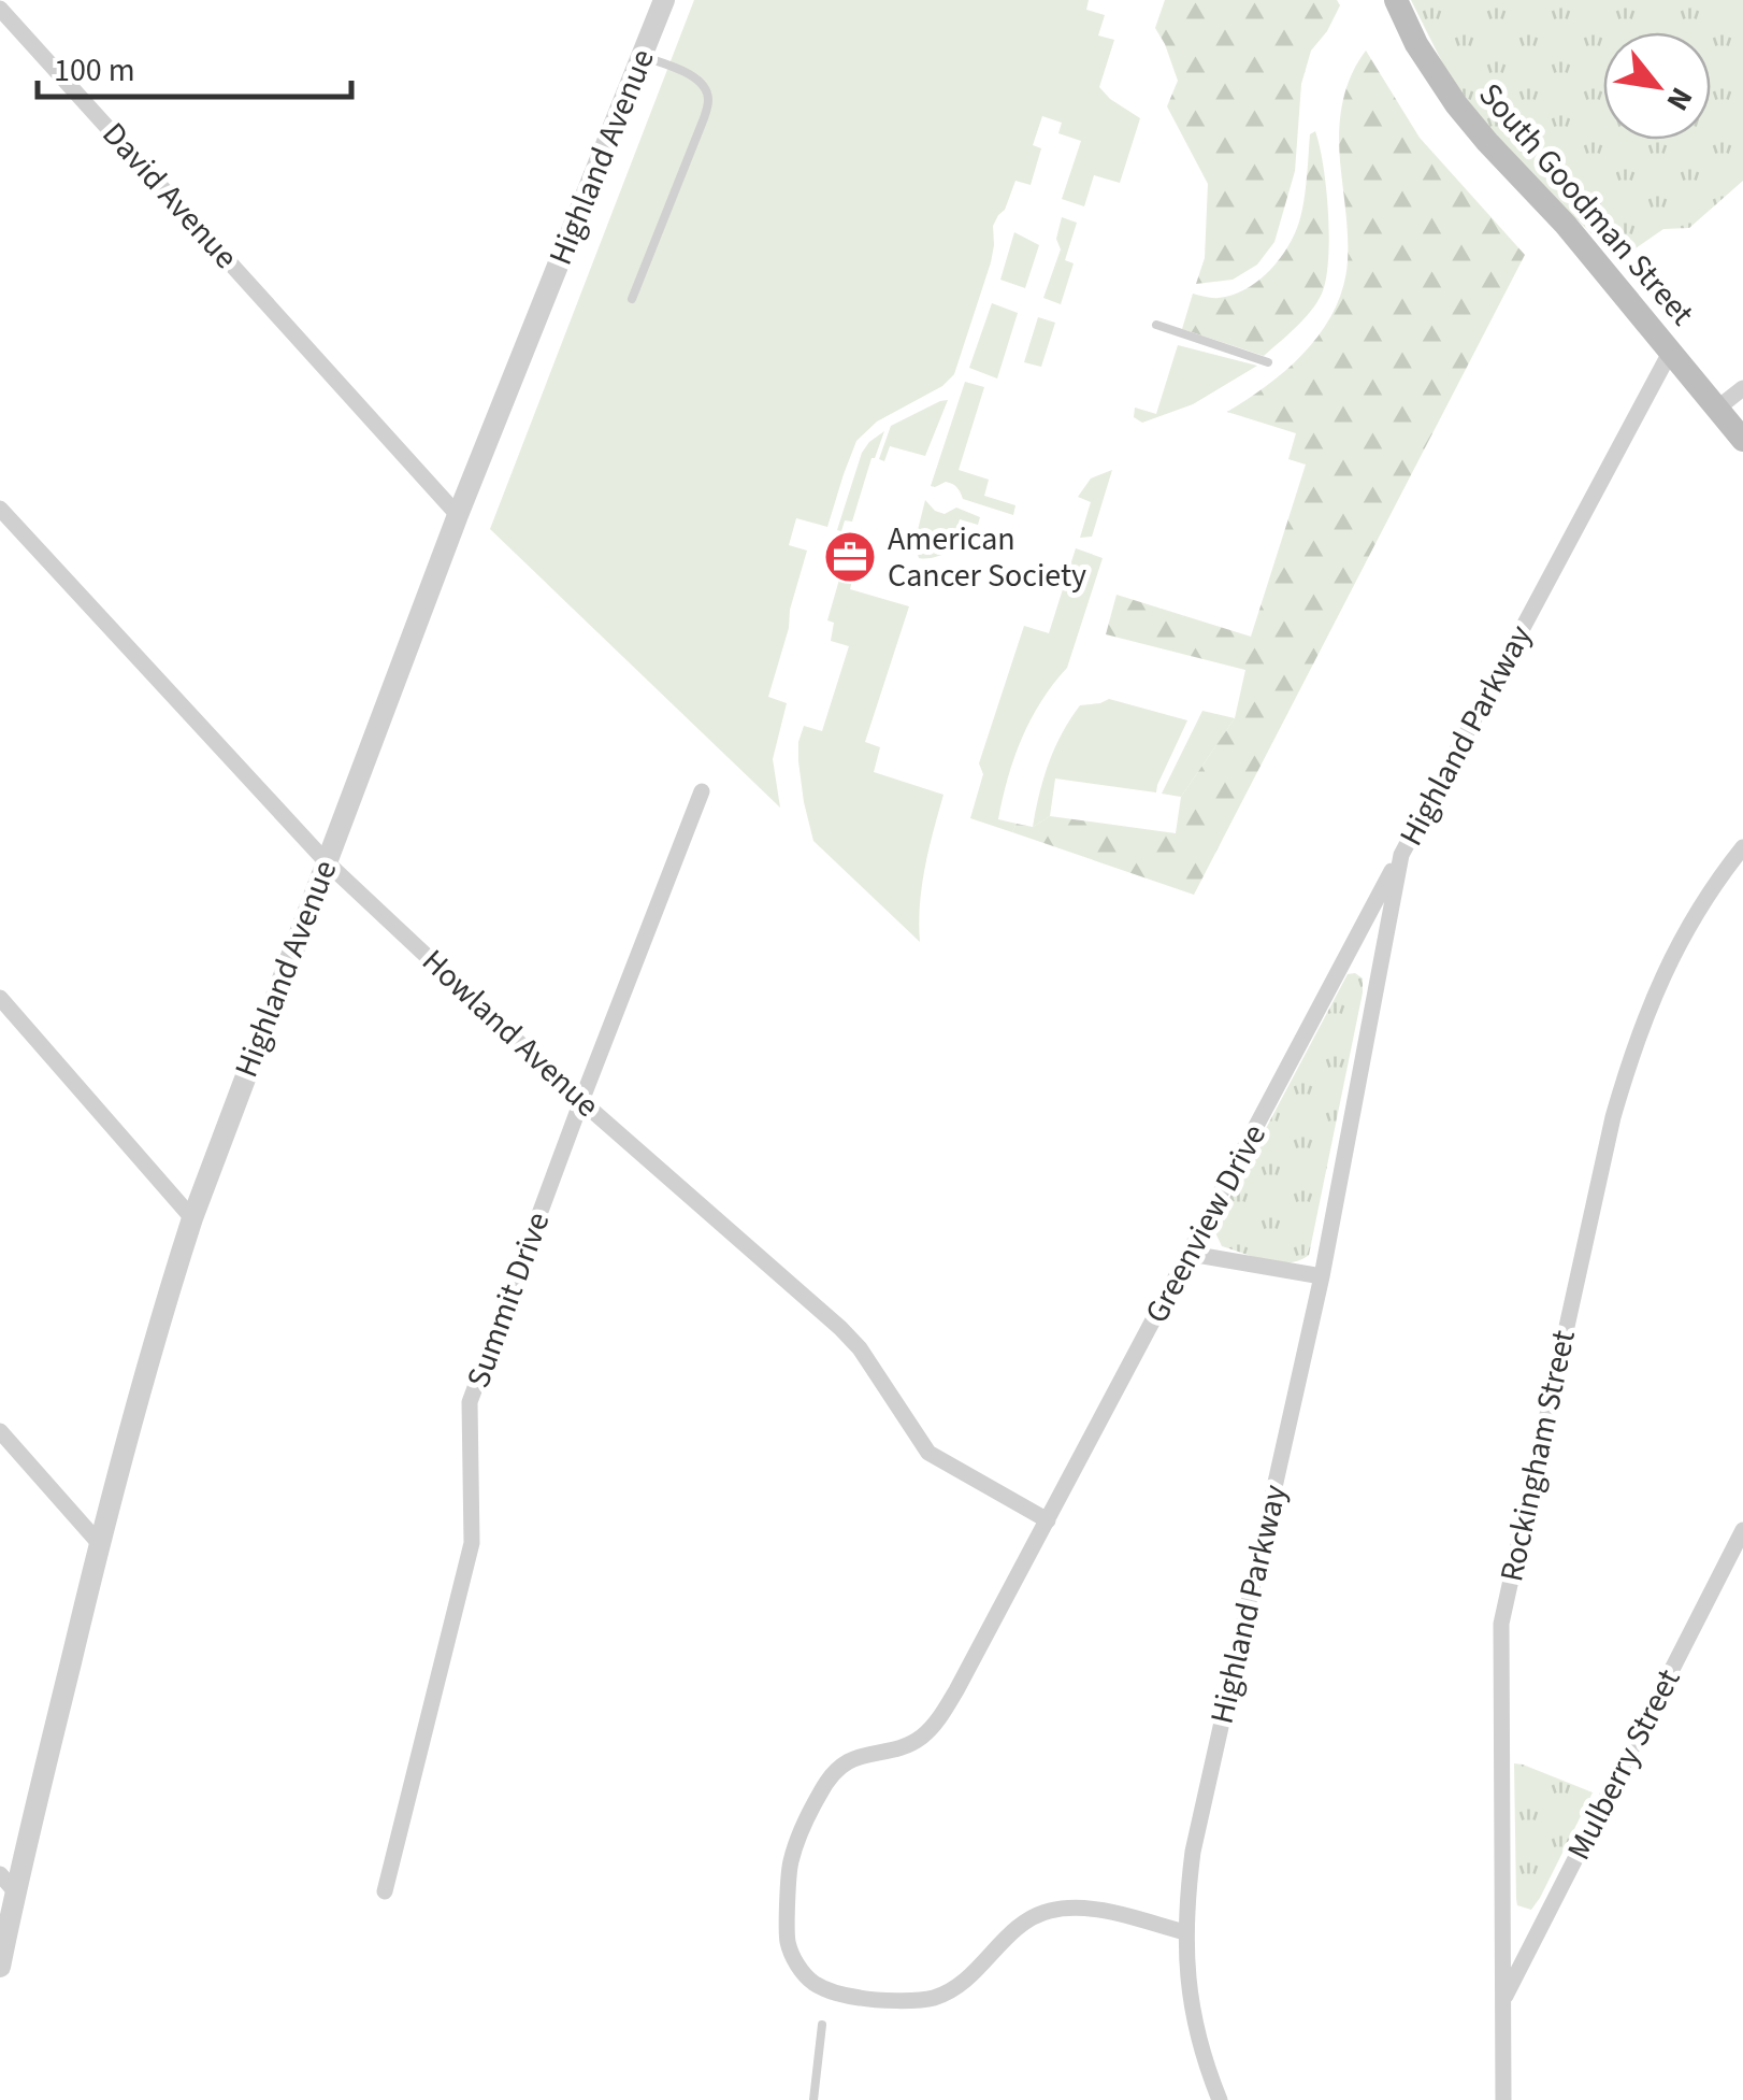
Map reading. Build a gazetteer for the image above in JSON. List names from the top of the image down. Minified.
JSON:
{"streets":{"main road":["South Goodman Street"],"street":["Highland Avenue","David Avenue","Highland Parkway","Howland Avenue","Greenview Drive","Summit Drive","Rockingham Street","Mulberry Street"]},"crossings":[["Highland Avenue","David Avenue"],["Highland Avenue","Howland Avenue"],["South Goodman Street","Highland Parkway"],["Highland Parkway","Greenview Drive"],["Howland Avenue","Greenview Drive"],["Howland Avenue","Summit Drive"],["Rockingham Street","Mulberry Street"]],"places":{"office":["American Cancer Society"]},"scale_bar":"100 m","north":"bottom right"}
